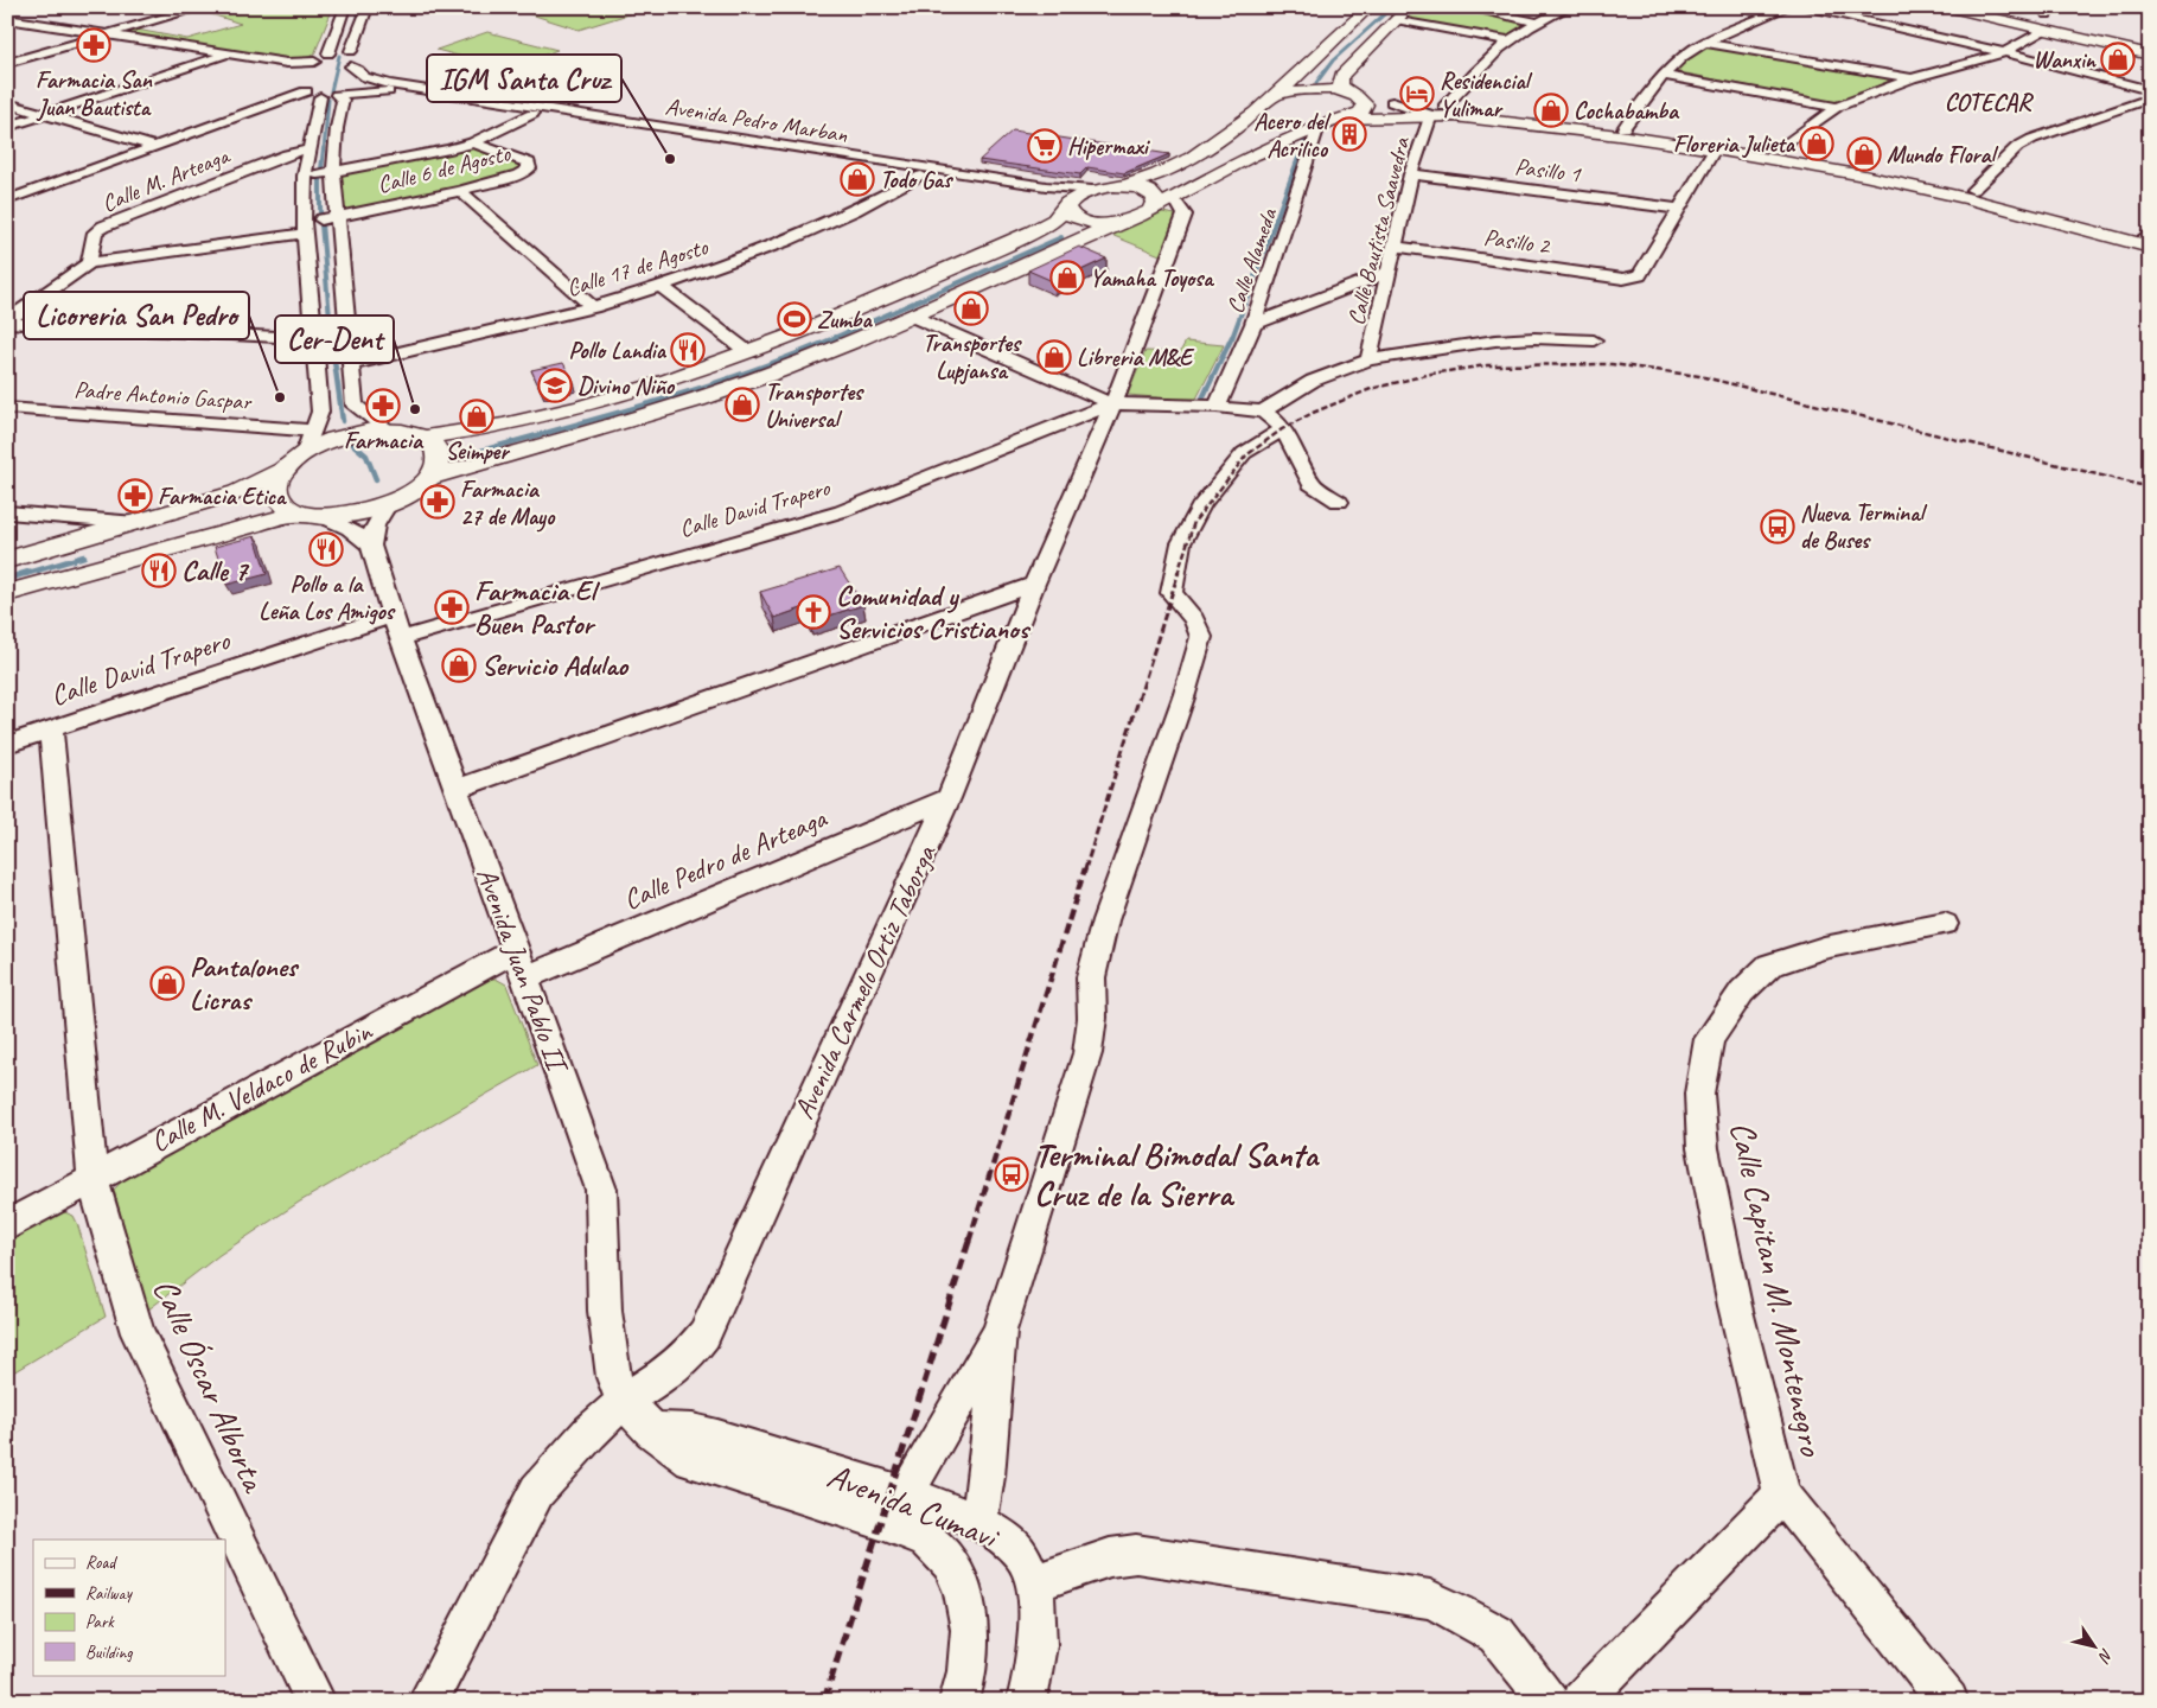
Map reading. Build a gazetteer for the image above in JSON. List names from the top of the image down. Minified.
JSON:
{"streets":{"street":["Avenida Pedro Marban","Calle 6 de Agosto","Pasillo 1","Calle M. Arteaga","Calle Bautista Saavedra","Pasillo 2","Calle Alameda","Calle 17 de Agosto","Padre Antonio Gaspar","Calle David Trapero","Calle Pedro de Arteaga","Avenida Juan Pablo II","Avenida Carmelo Ortiz Taborga","Calle M. Veldaco de Rubin","Calle Capitan M. Montenegro","Calle Óscar Alborta","Avenida Cumavi"]},"crossings":[["Avenida Pedro Marban","Calle 6 de Agosto"],["Avenida Pedro Marban","Calle 17 de Agosto"],["Calle 6 de Agosto","Calle M. Arteaga"],["Pasillo 1","Calle Bautista Saavedra"],["Pasillo 1","Pasillo 2"],["Calle Bautista Saavedra","Pasillo 2"],["Calle David Trapero","Avenida Juan Pablo II"],["Calle David Trapero","Avenida Carmelo Ortiz Taborga"],["Calle David Trapero","Calle Óscar Alborta"],["Calle Pedro de Arteaga","Avenida Juan Pablo II"],["Calle Pedro de Arteaga","Avenida Carmelo Ortiz Taborga"],["Avenida Juan Pablo II","Avenida Carmelo Ortiz Taborga"],["Avenida Juan Pablo II","Calle M. Veldaco de Rubin"],["Avenida Juan Pablo II","Avenida Cumavi"],["Avenida Carmelo Ortiz Taborga","Avenida Cumavi"],["Calle M. Veldaco de Rubin","Calle Óscar Alborta"]],"districts":["COTECAR"],"places":{"pharmacy":["Farmacia San Juan Bautista","Farmacia","Farmacia Etica","Farmacia 27 de Mayo","Farmacia El Buen Pastor"],"shop":["Wanxin","Cochabamba","Floreria Julieta","Mundo Floral","Todo Gas","Yamaha Toyosa","Transportes Lupjansa","Libreria M&E","Transportes Universal","Seimper","Servicio Adulao","Pantalones Licras"],"hotel":["Residencial Yulimar"],"building":["Acero del Acrilico"],"supermarket":["Hipermaxi"],"other":["IGM Santa Cruz","Licoreria San Pedro","Cer-Dent"],"sports":["Zumba"],"restaurant":["Pollo Landia","Pollo a la Leña Los Amigos","Calle 7"],"school or university":["Divino Niño"],"bus stop":["Nueva Terminal de Buses","Terminal Bimodal Santa Cruz de la Sierra"],"church":["Comunidad y Servicios Cristianos"]},"legend":["Road","Railway","Park","Building"],"north":"bottom right"}
